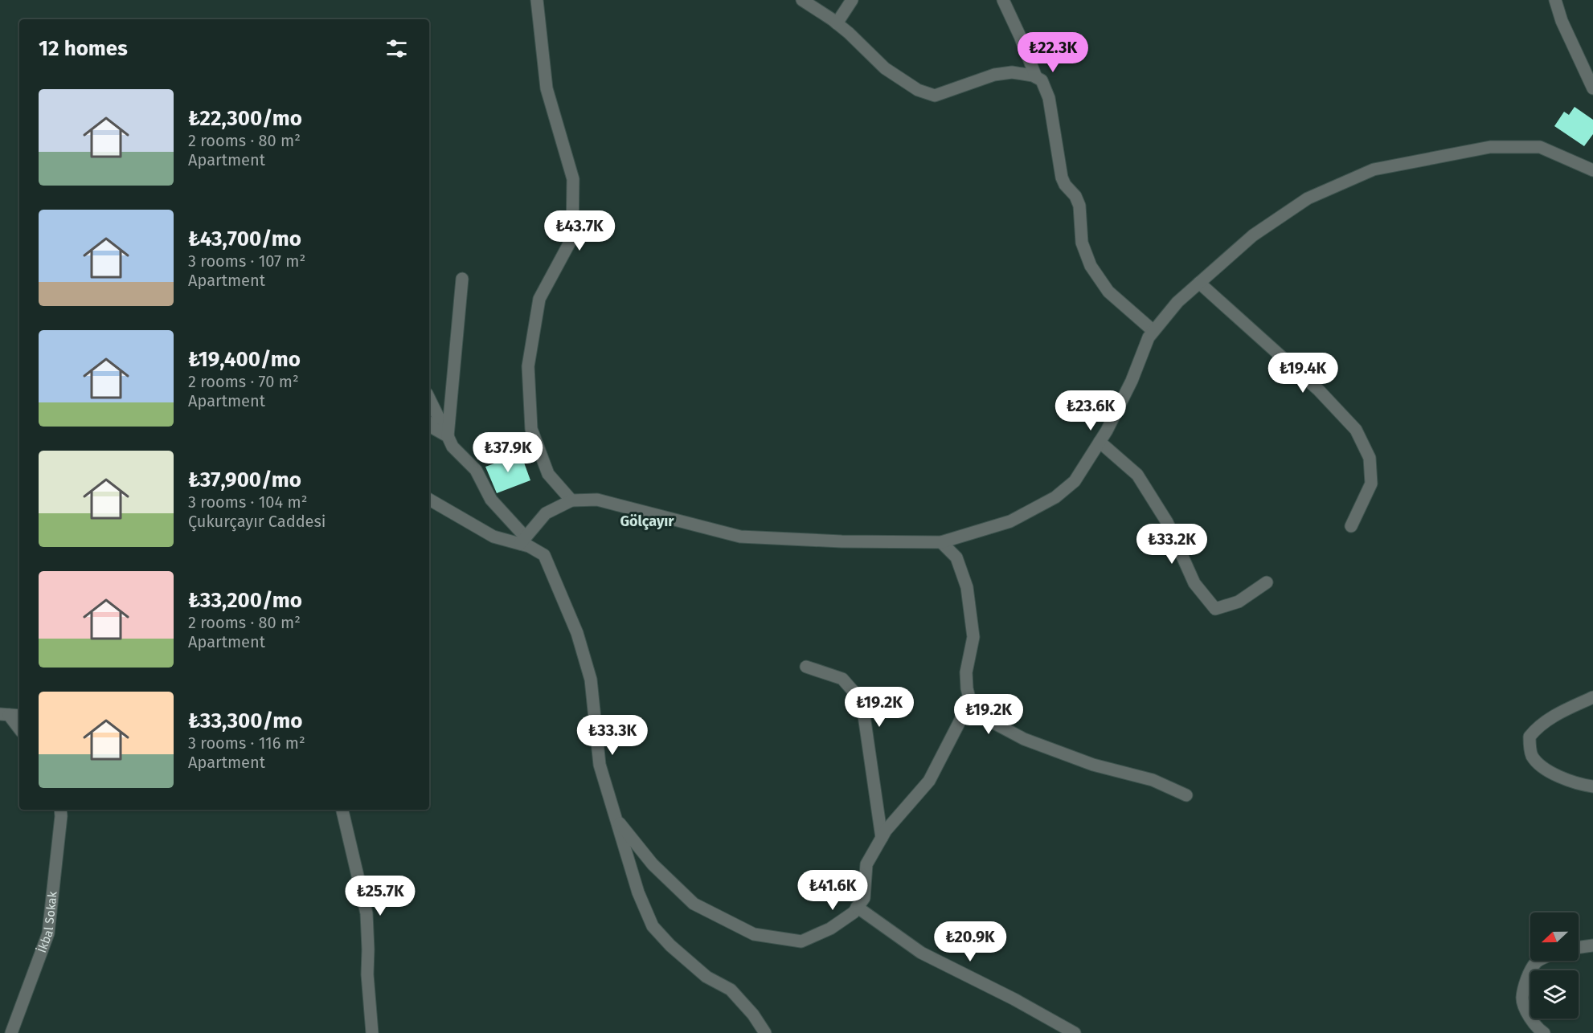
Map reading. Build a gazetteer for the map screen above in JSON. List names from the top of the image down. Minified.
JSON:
{"streets":{"street":["İkbal Sokak"]},"districts":["Gölçayır"],"north":"left","page":{"heading":"12 homes","price":["₺22.3K","₺43.7K","₺19.4K","₺23.6K","₺37.9K","₺33.2K","₺19.2K","₺19.2K","₺33.3K","₺41.6K","₺25.7K","₺20.9K"],"list":[{"name":"₺22,300/mo","note":"2 rooms · 80 m² · Apartment"},{"name":"₺43,700/mo","note":"3 rooms · 107 m² · Apartment"},{"name":"₺19,400/mo","note":"2 rooms · 70 m² · Apartment"},{"name":"₺37,900/mo","note":"3 rooms · 104 m² · Çukurçayır Caddesi"},{"name":"₺33,200/mo","note":"2 rooms · 80 m² · Apartment"},{"name":"₺33,300/mo","note":"3 rooms · 116 m² · Apartment"}]}}
